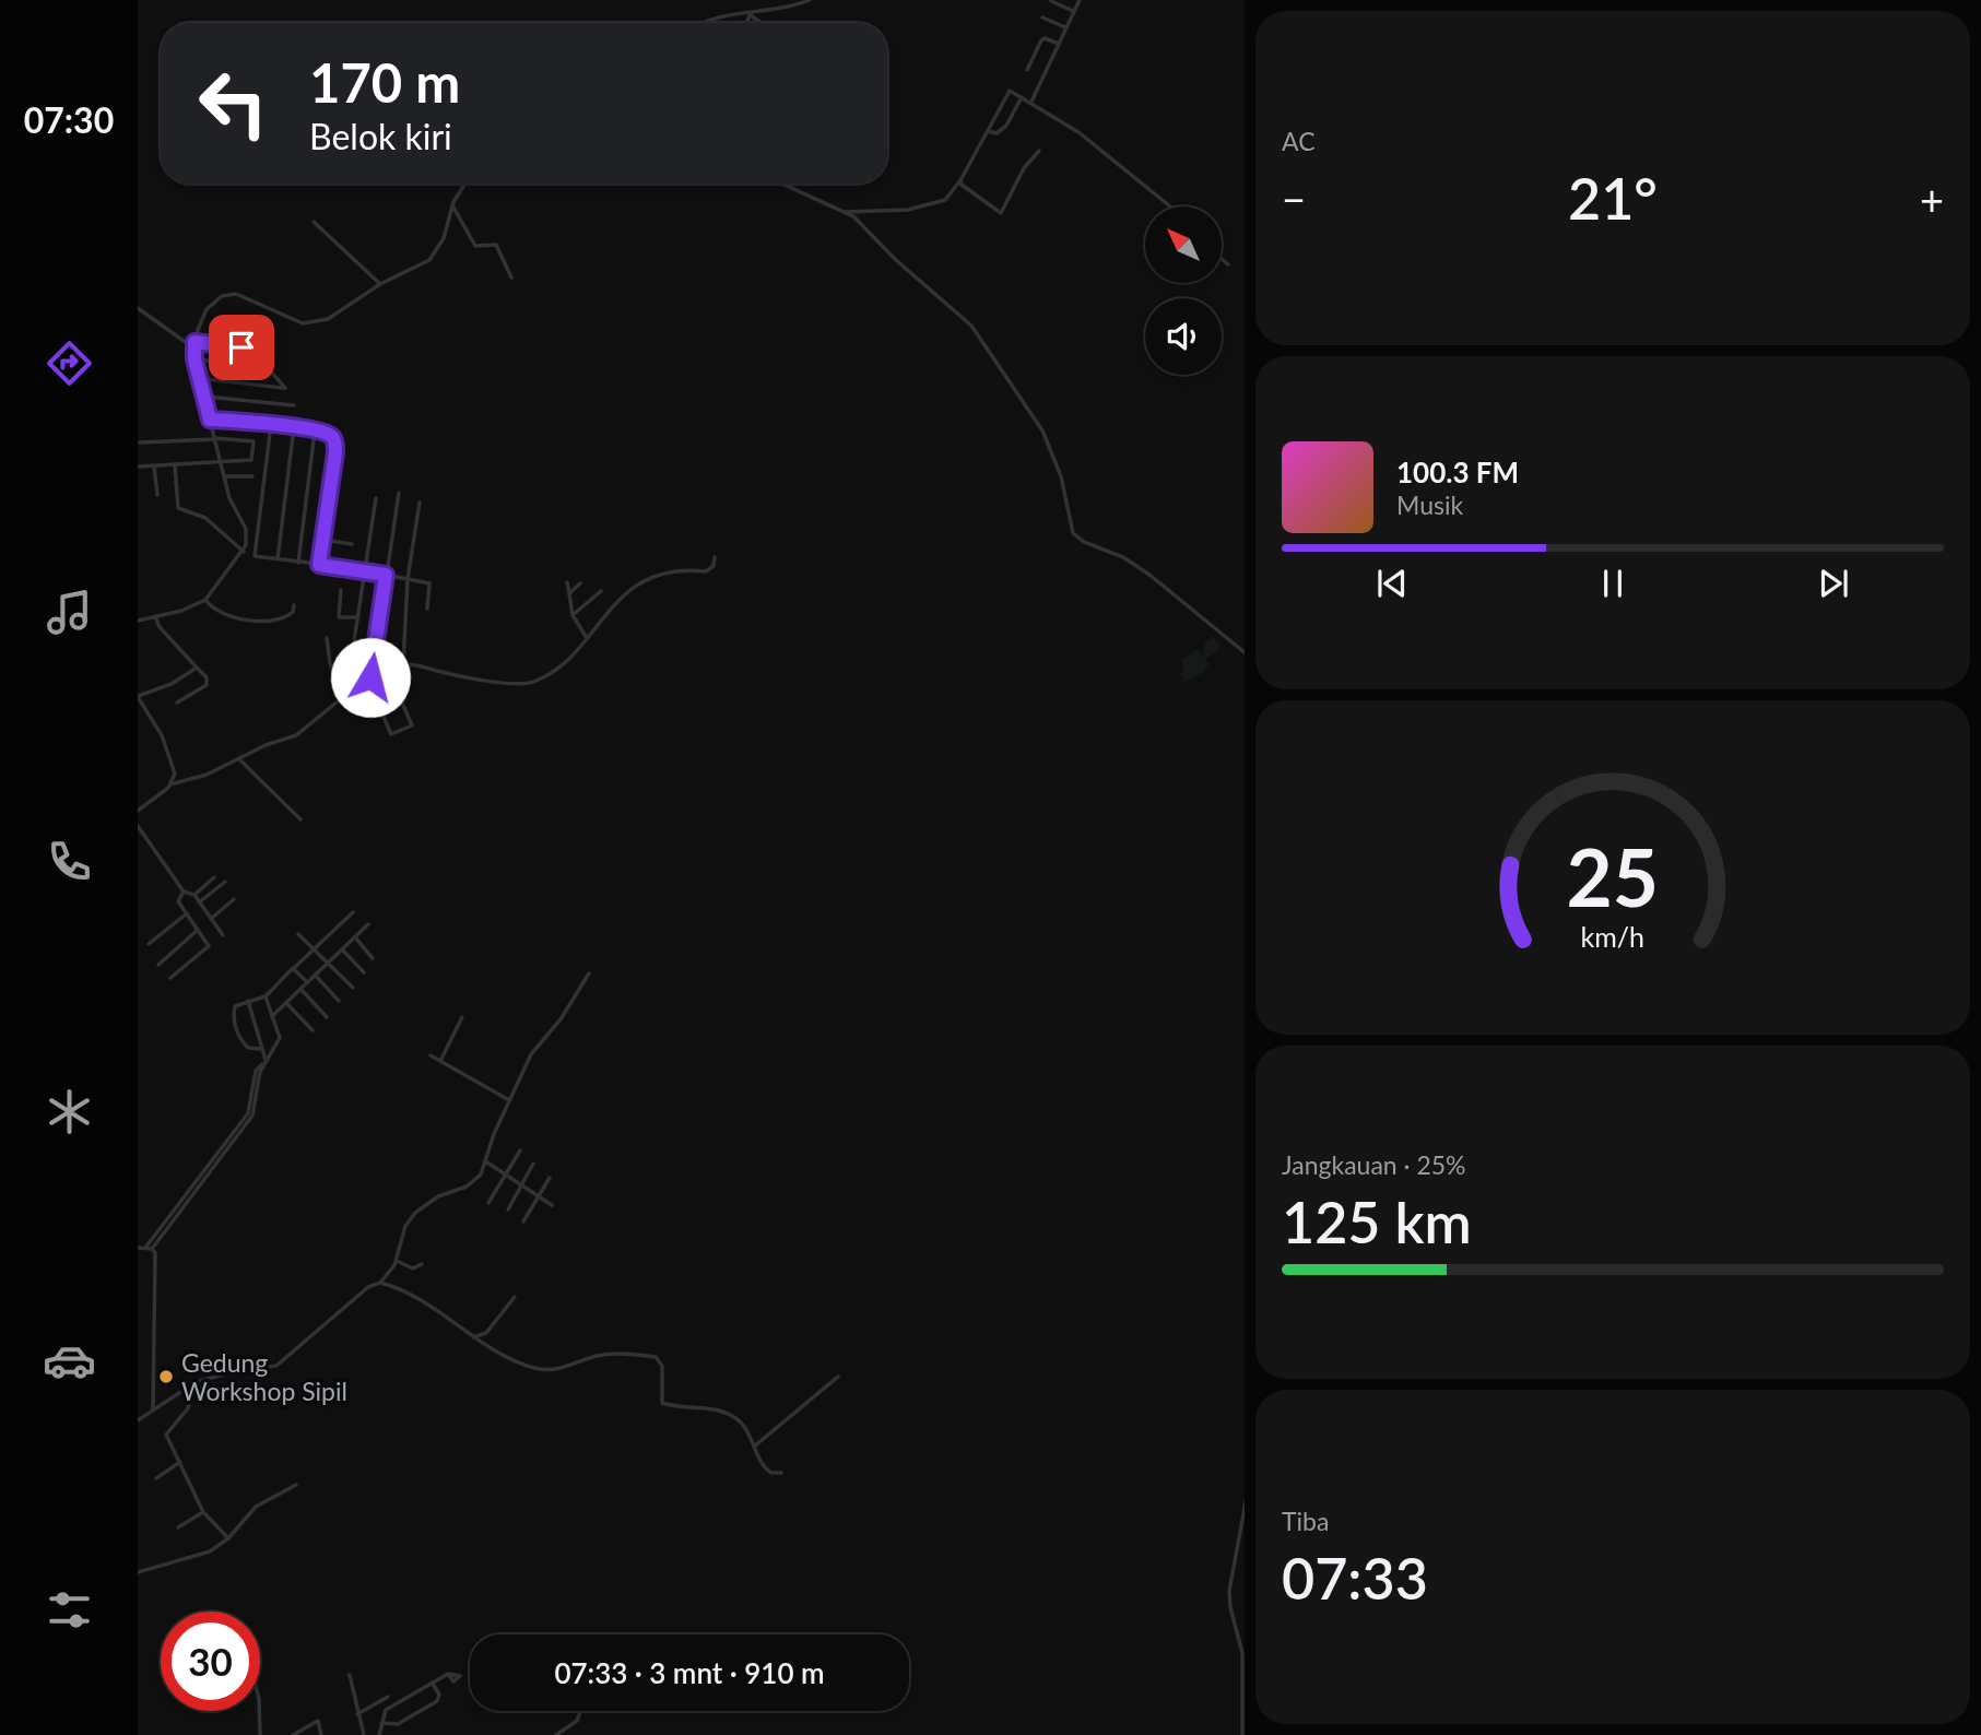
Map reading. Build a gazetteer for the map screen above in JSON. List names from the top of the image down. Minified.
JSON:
{"places":["Gedung Workshop Sipil"],"north":"top left","page":{"tabs":"07:30","tile":["AC",["Jangkauan · 25%","125 km"],["Tiba","07:33"]],"turn":["170 m","Belok kiri"],"heat":["−","21°","+"],"song":["100.3 FM","Musik"],"limit":"30","trip":"07:33 · 3 mnt · 910 m","gauge":["25","km/h"]}}
